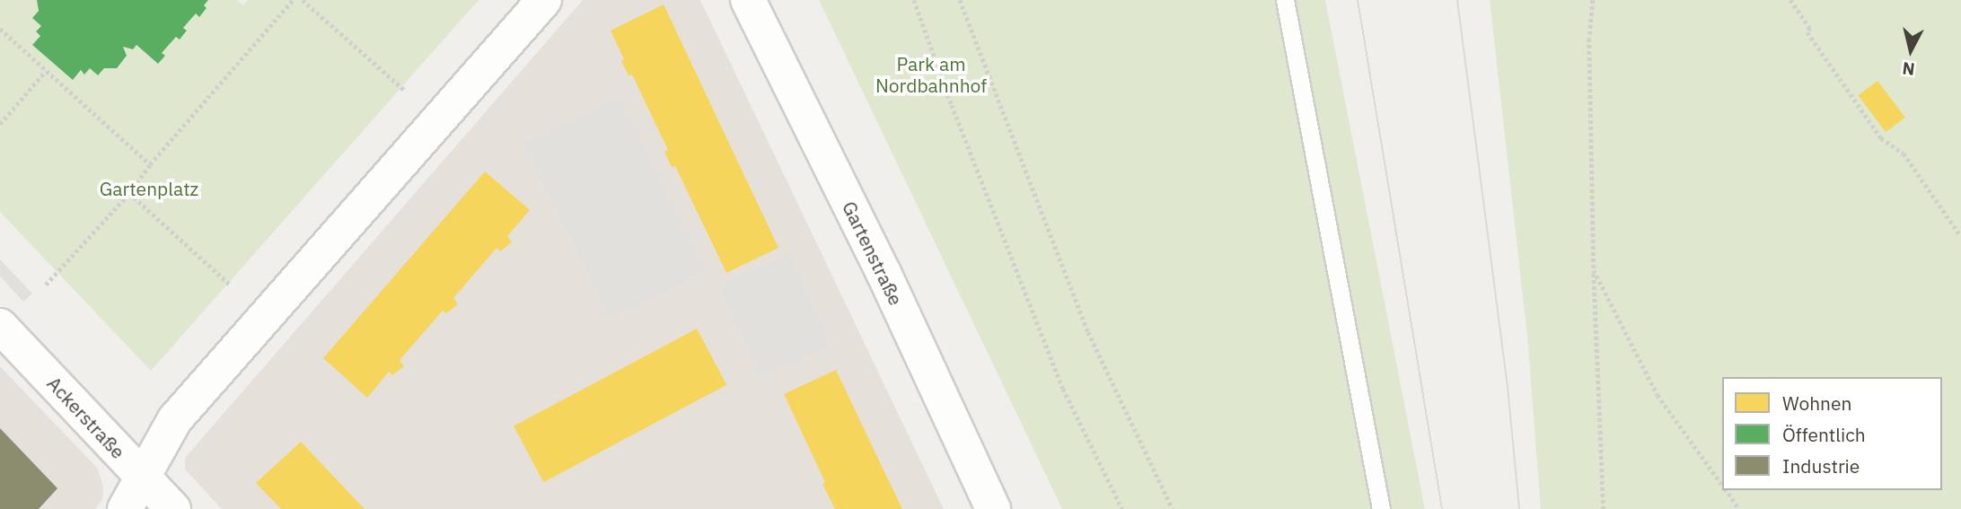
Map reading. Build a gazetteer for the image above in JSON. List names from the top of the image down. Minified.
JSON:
{"streets":{"street":["Gartenstraße","Ackerstraße"]},"parks":["Park am Nordbahnhof","Gartenplatz"],"legend":["Wohnen","Öffentlich","Industrie"],"north":"bottom"}
